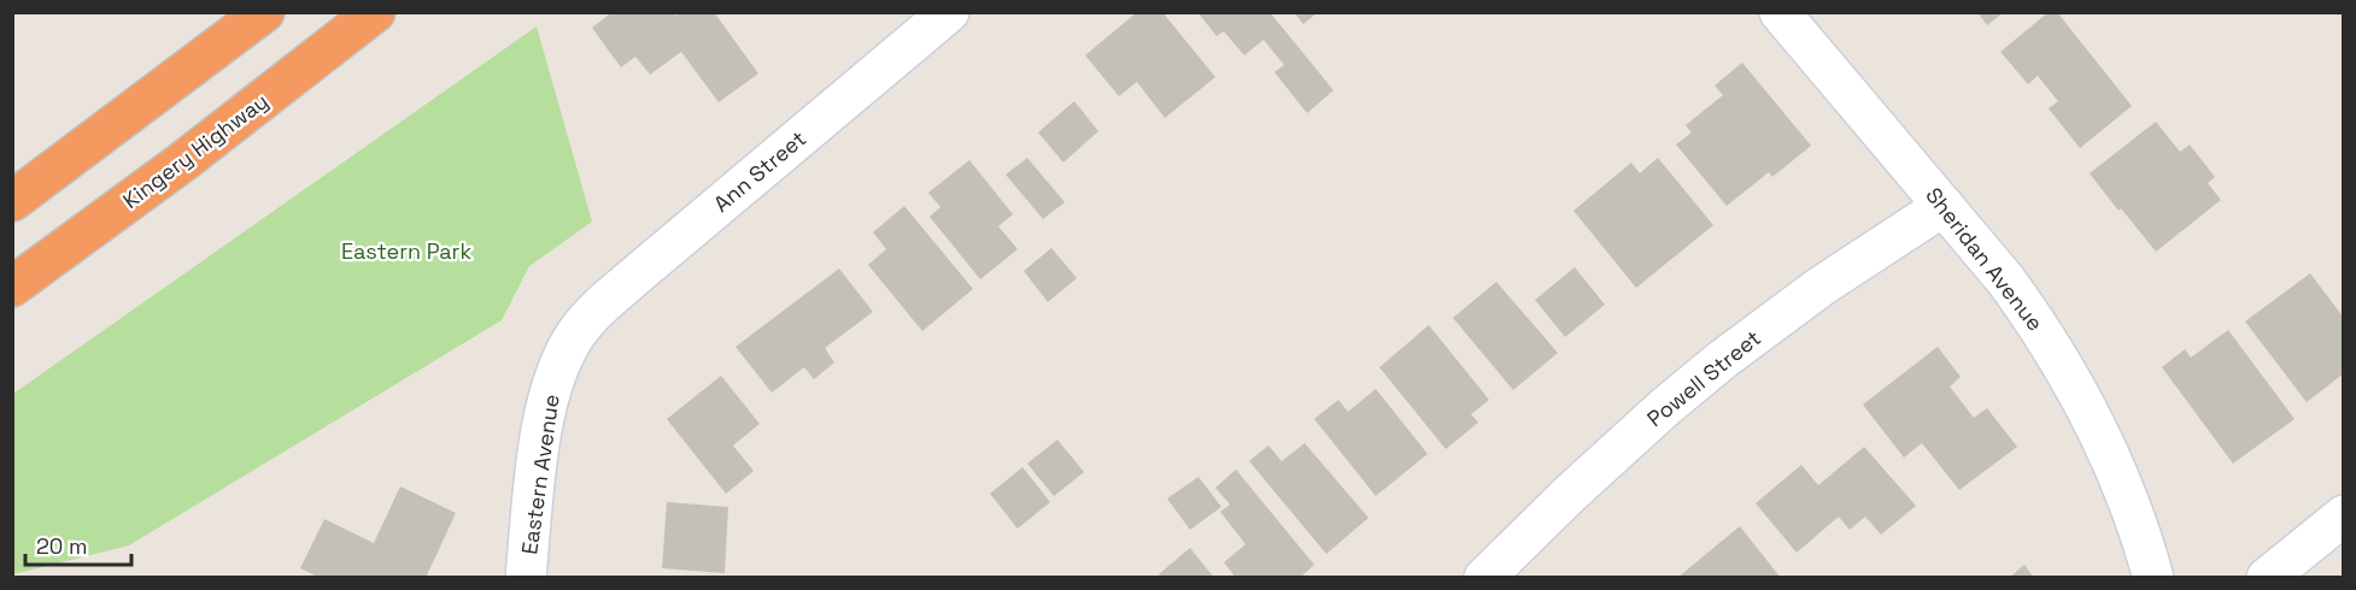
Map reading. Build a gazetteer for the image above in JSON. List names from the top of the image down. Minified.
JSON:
{"streets":{"highway":["Kingery Highway"],"street":["Ann Street","Sheridan Avenue","Powell Street","Eastern Avenue"]},"crossings":[["Ann Street","Eastern Avenue"],["Sheridan Avenue","Powell Street"]],"parks":["Eastern Park"],"scale_bar":"20 m"}
